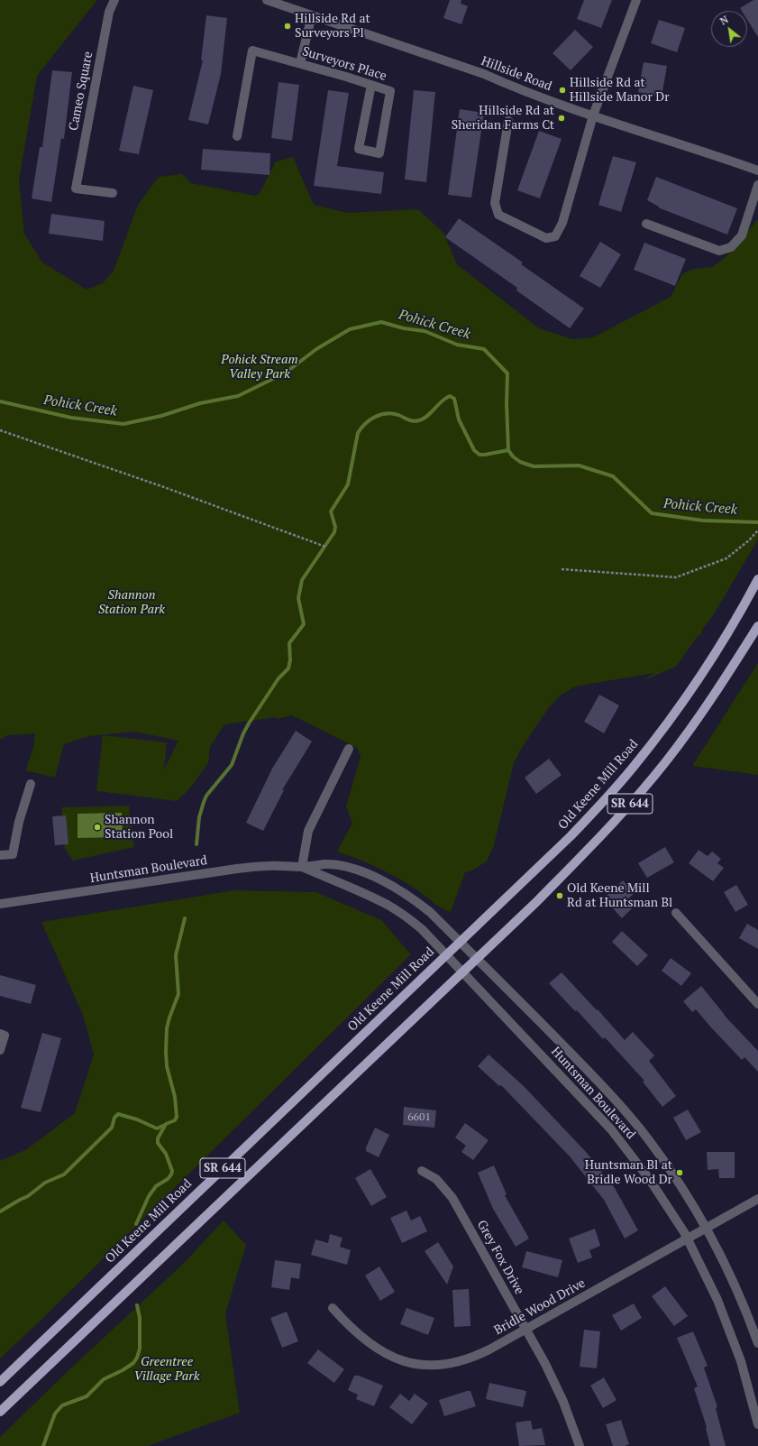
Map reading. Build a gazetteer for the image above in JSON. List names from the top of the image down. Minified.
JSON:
{"streets":{"main road":["Old Keene Mill Road","SR 644"],"street":["Surveyors Place","Hillside Road","Cameo Square","Huntsman Boulevard","Grey Fox Drive","Bridle Wood Drive"]},"crossings":[["Old Keene Mill Road","Huntsman Boulevard"],["SR 644","Huntsman Boulevard"],["Huntsman Boulevard","Bridle Wood Drive"],["Grey Fox Drive","Bridle Wood Drive"]],"water":["Pohick Creek"],"parks":["Pohick Stream Valley Park","Shannon Station Park","Greentree Village Park"],"places":["Hillside Rd at Surveyors Pl","Hillside Rd at Hillside Manor Dr","Hillside Rd at Sheridan Farms Ct","Shannon Station Pool","Old Keene Mill Rd at Huntsman Bl","Huntsman Bl at Bridle Wood Dr"],"house_numbers":["6601"],"north":"top left"}
